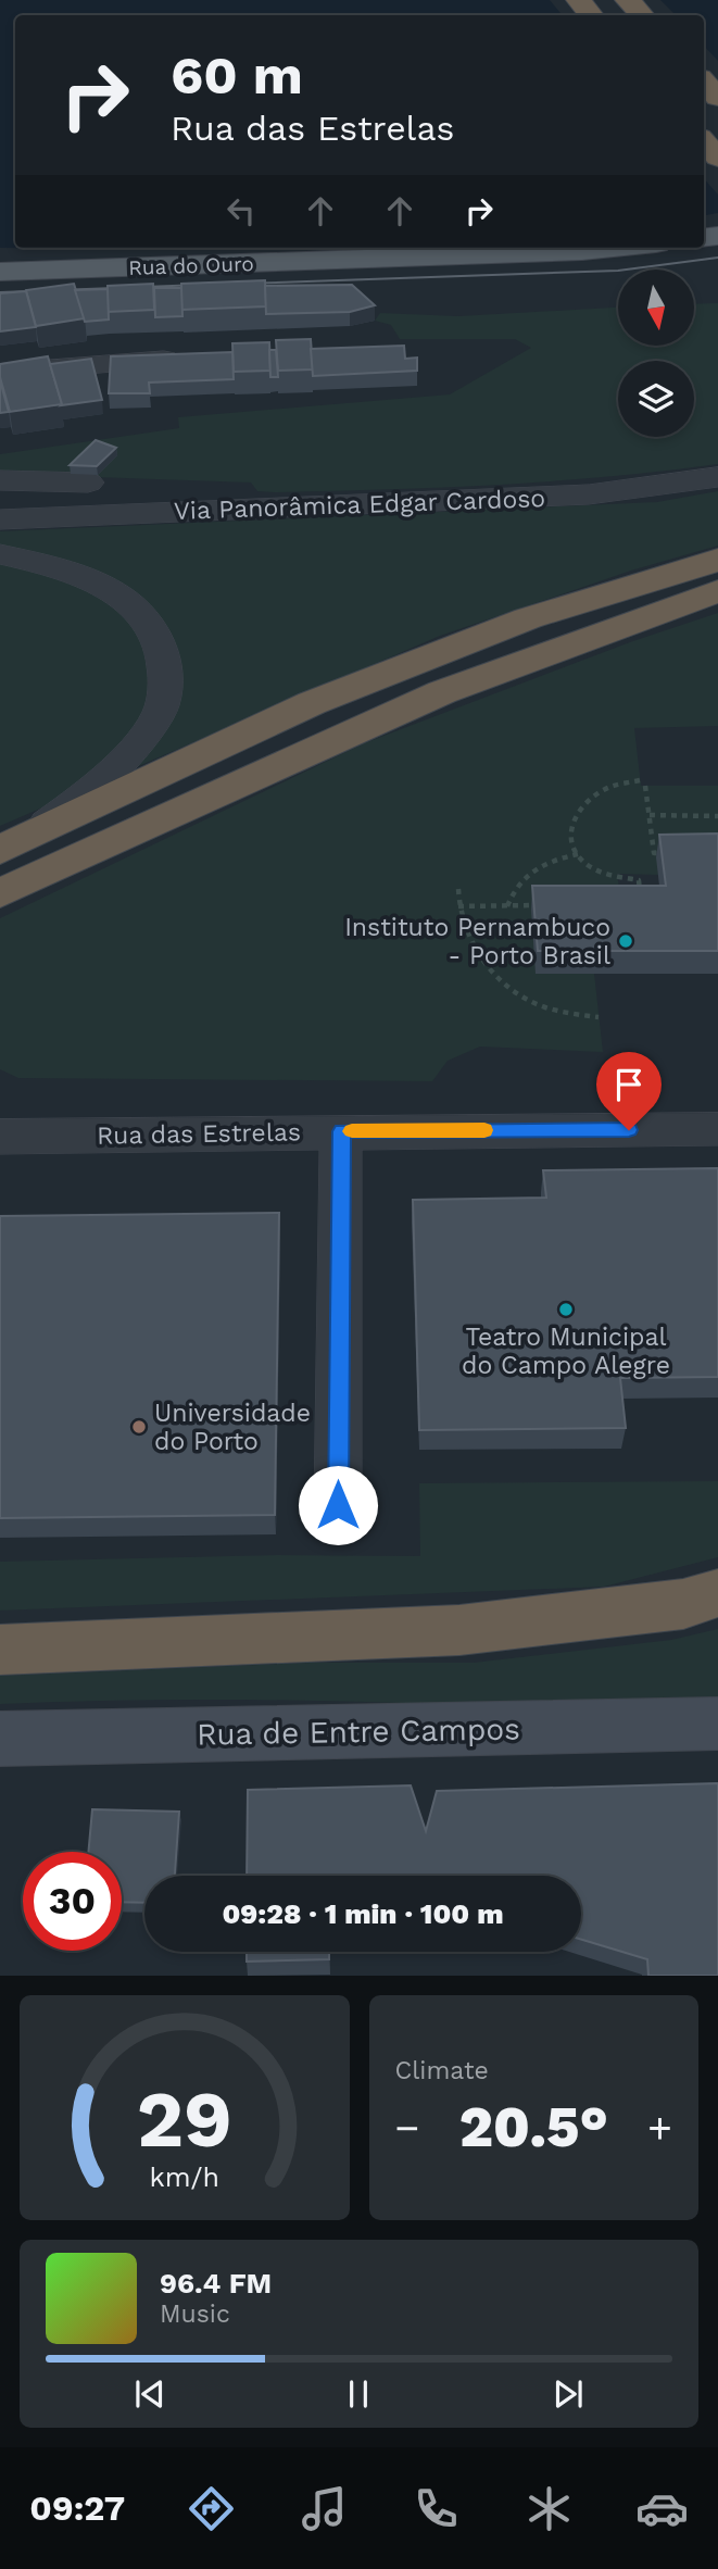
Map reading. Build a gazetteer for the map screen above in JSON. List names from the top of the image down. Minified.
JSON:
{"streets":{"main road":["Rua do Ouro"],"street":["Via Panorâmica Edgar Cardoso","Rua das Estrelas","Rua de Entre Campos"]},"places":["Instituto Pernambuco - Porto Brasil","Teatro Municipal do Campo Alegre","Universidade do Porto"],"north":"bottom","page":{"turn":["60 m","Rua das Estrelas"],"limit":"30","trip":"09:28 · 1 min · 100 m","tile":"Climate","heat":["−","20.5°","+"],"song":["96.4 FM","Music"],"tabs":"09:27","gauge":["29","km/h"]}}
